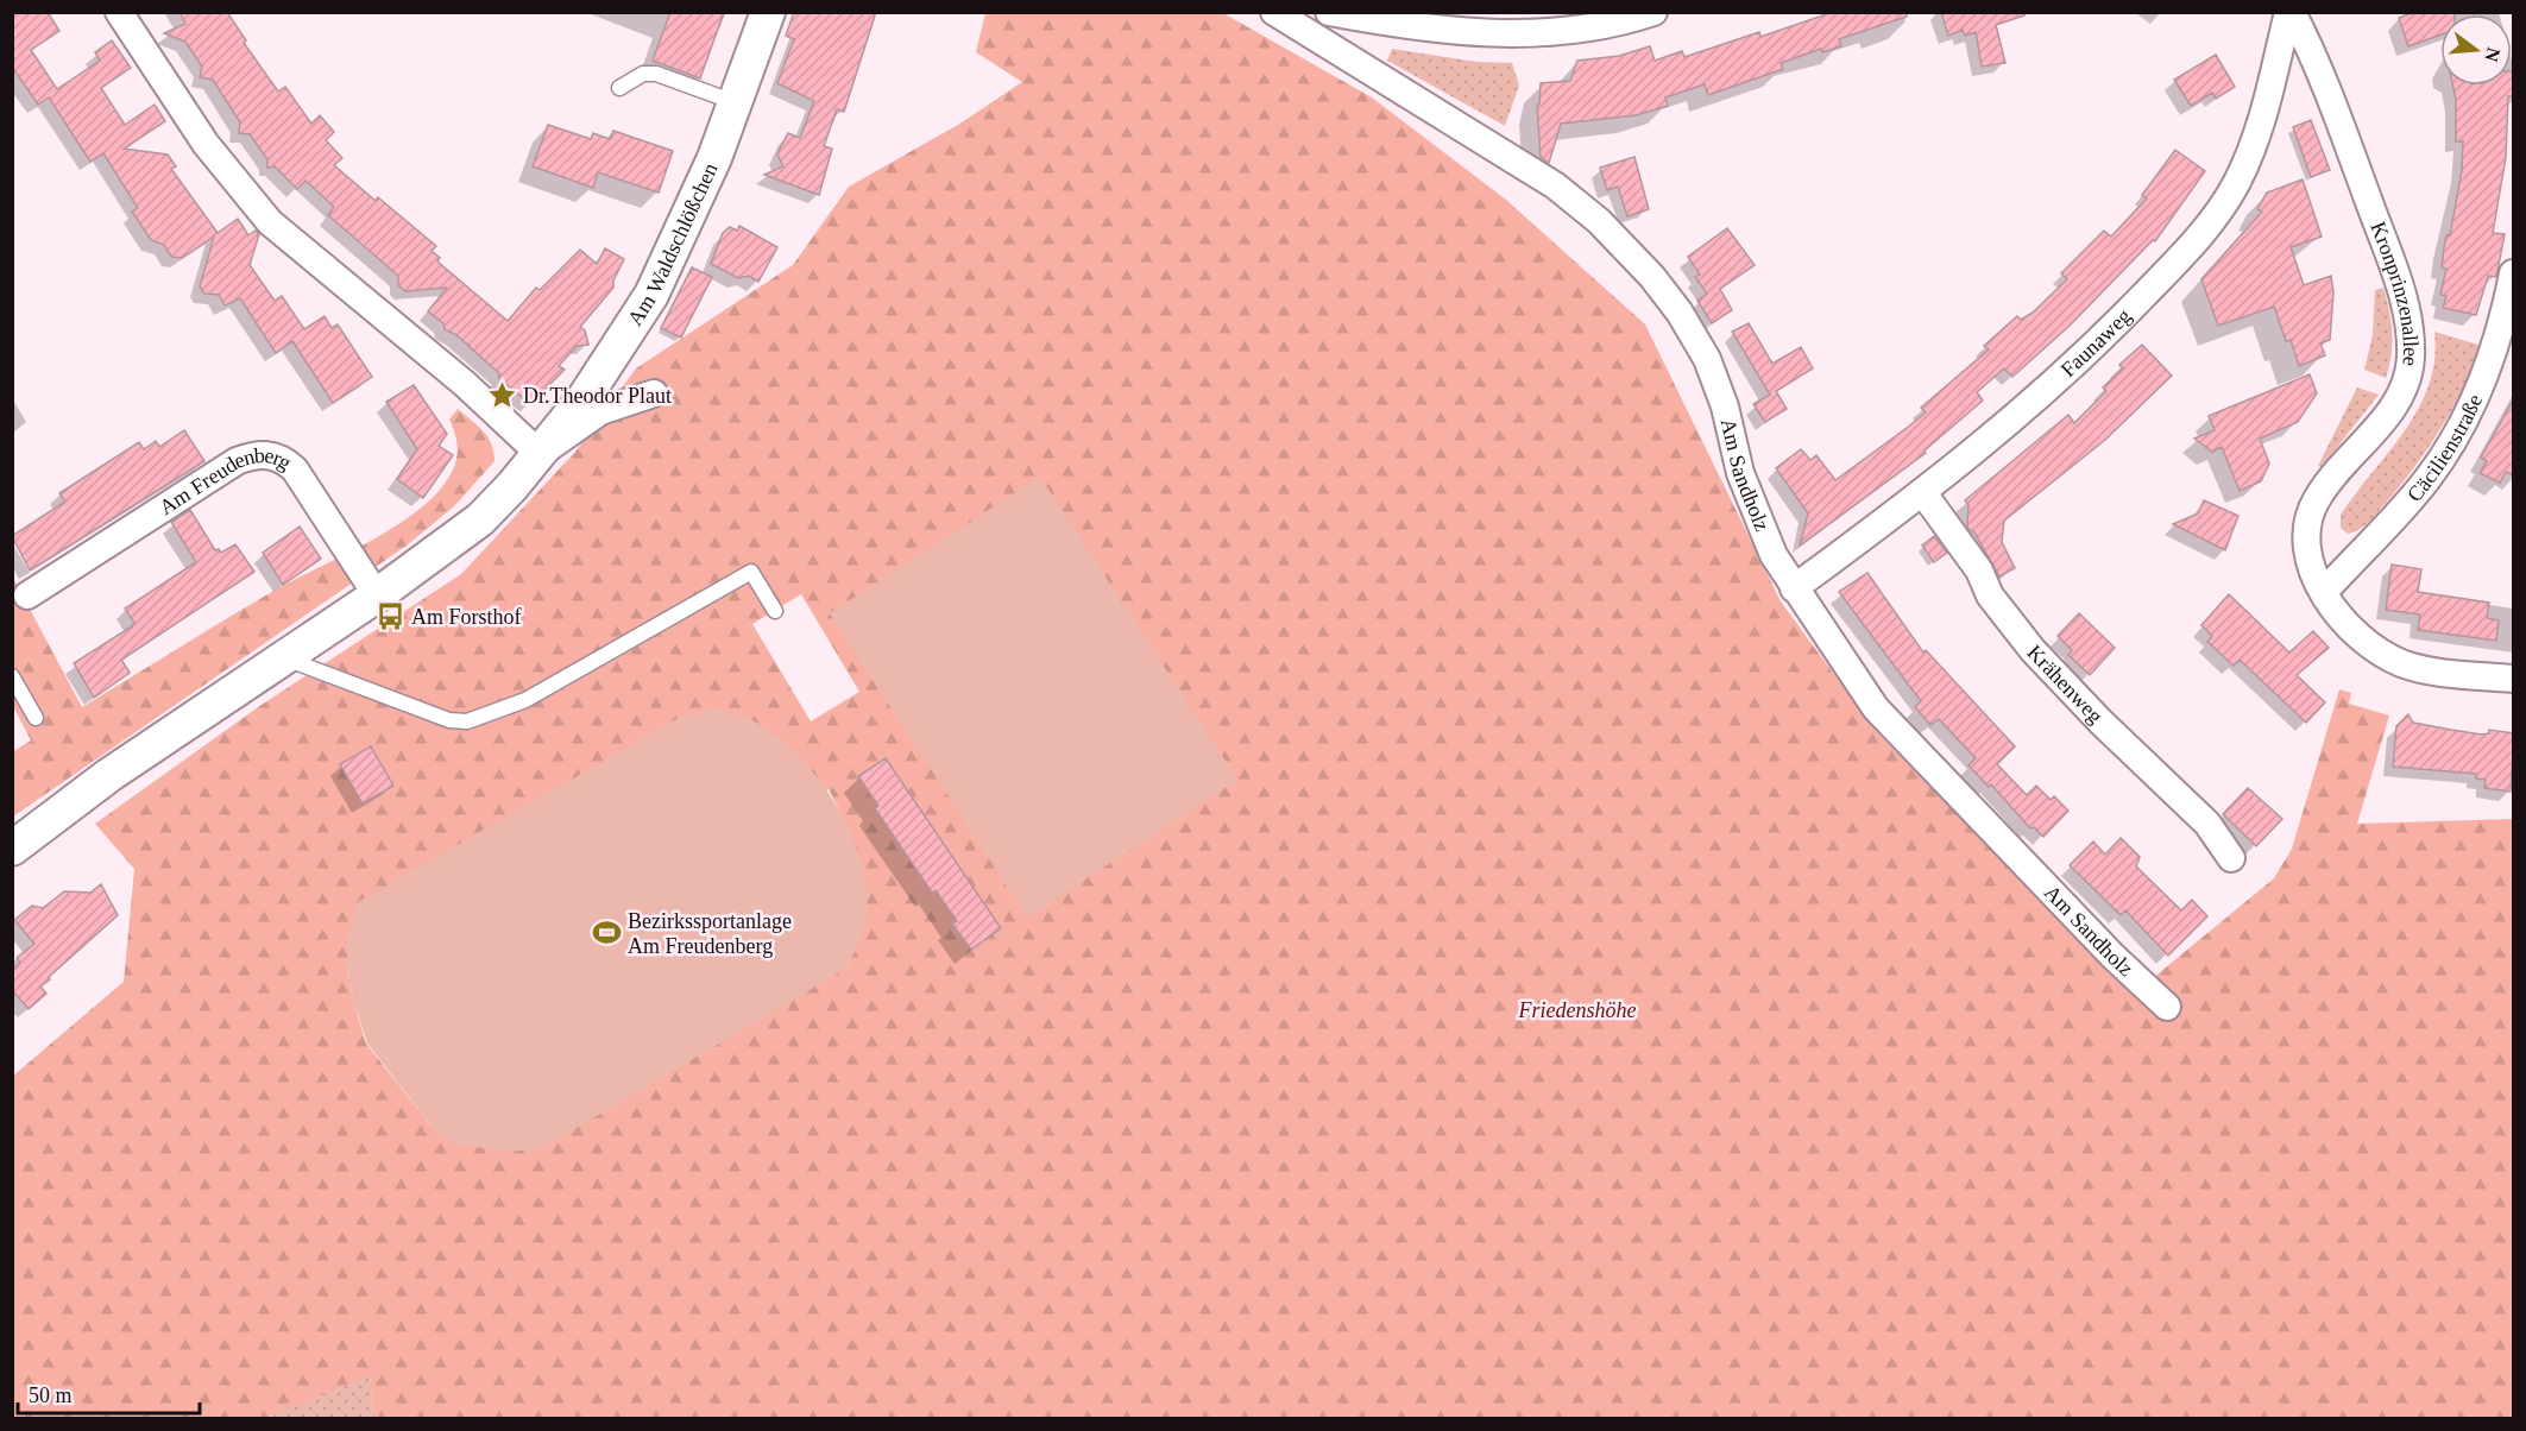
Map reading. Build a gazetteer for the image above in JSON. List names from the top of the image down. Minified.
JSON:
{"streets":{"street":["Am Waldschlößchen","Kronprinzenallee","Faunaweg","Cäcilienstraße","Am Sandholz","Am Freudenberg","Krähenweg"]},"crossings":[["Kronprinzenallee","Faunaweg"],["Kronprinzenallee","Cäcilienstraße"],["Faunaweg","Am Sandholz"],["Faunaweg","Krähenweg"]],"parks":["Friedenshöhe"],"places":{"place":["Dr.Theodor Plaut"],"bus stop":["Am Forsthof"],"sports":["Bezirkssportanlage Am Freudenberg"]},"scale_bar":"50 m","north":"right"}
